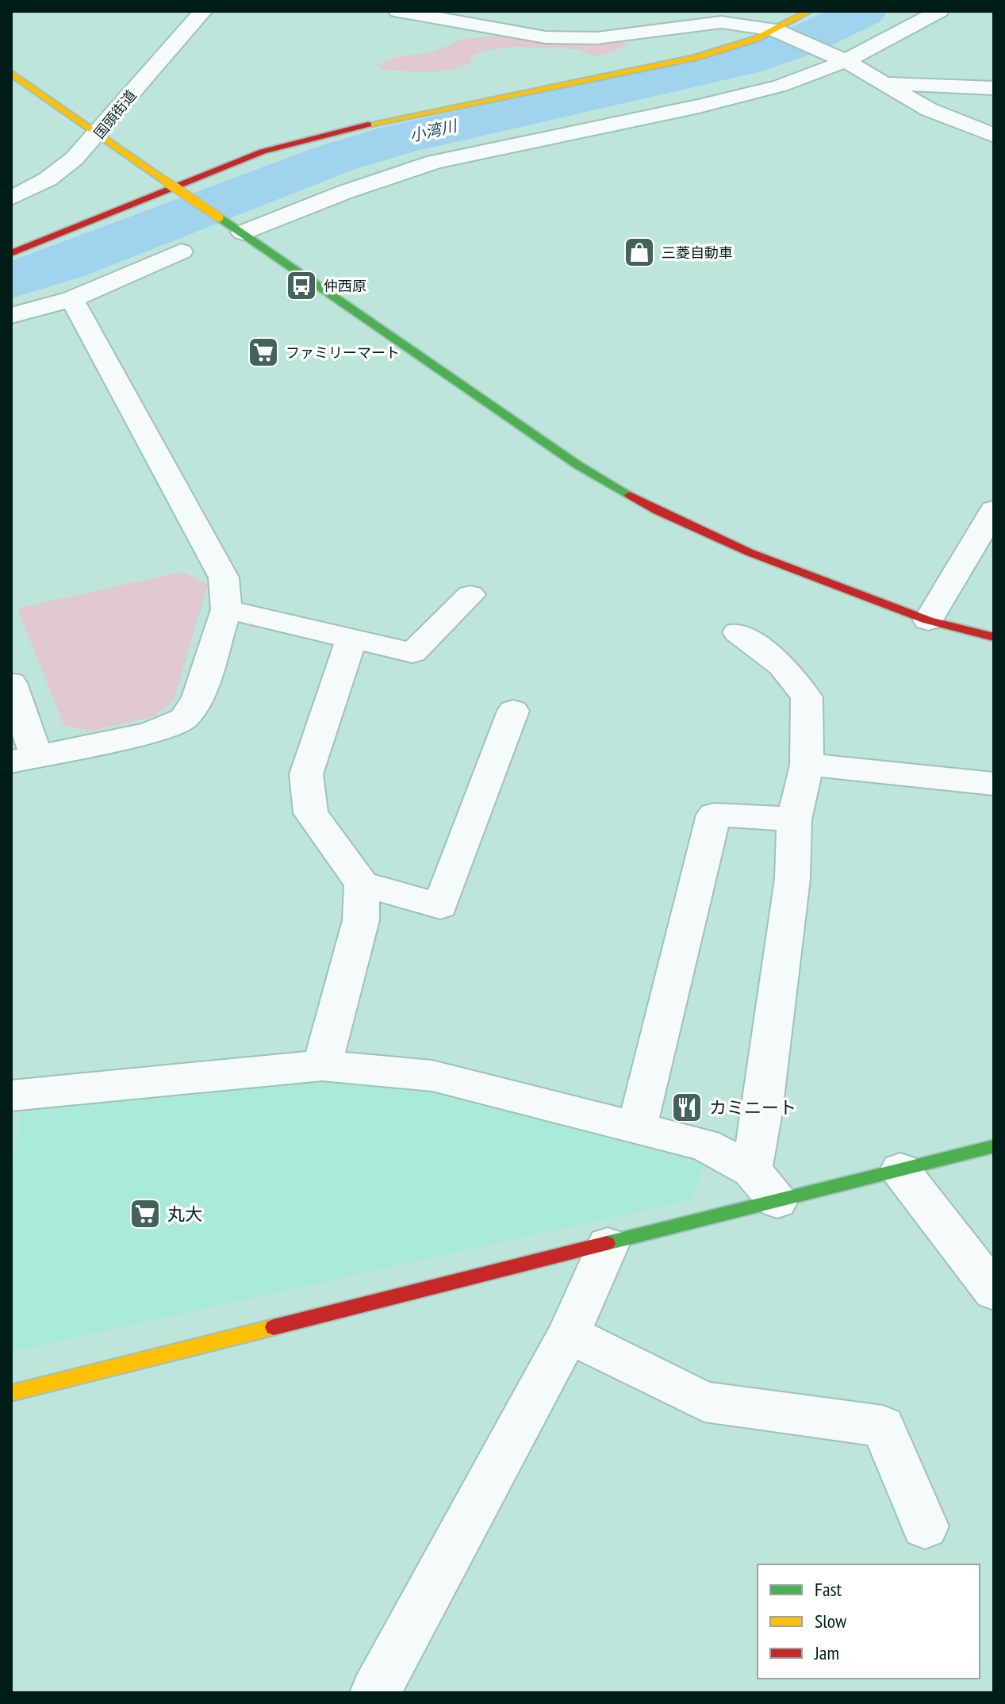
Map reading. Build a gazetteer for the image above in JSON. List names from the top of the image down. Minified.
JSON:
{"streets":{"street":["国頭街道"]},"water":["小湾川"],"places":{"shop":["三菱自動車"],"bus stop":["仲西原"],"supermarket":["ファミリーマート","丸大"],"restaurant":["カミニート"]},"legend":["Fast","Slow","Jam"]}
